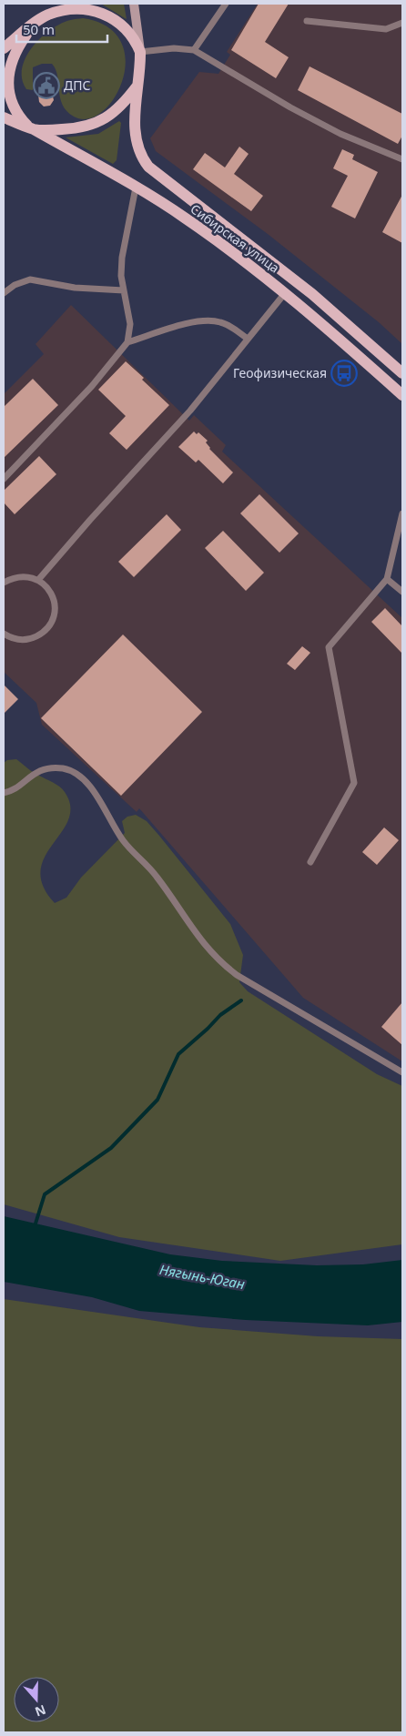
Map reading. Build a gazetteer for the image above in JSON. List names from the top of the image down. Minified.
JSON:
{"streets":{"main road":["Сибирская улица"]},"water":["Нягынь-Юган"],"places":{"public building":["ДПС"],"bus stop":["Геофизическая"]},"scale_bar":"50 m","north":"bottom"}
